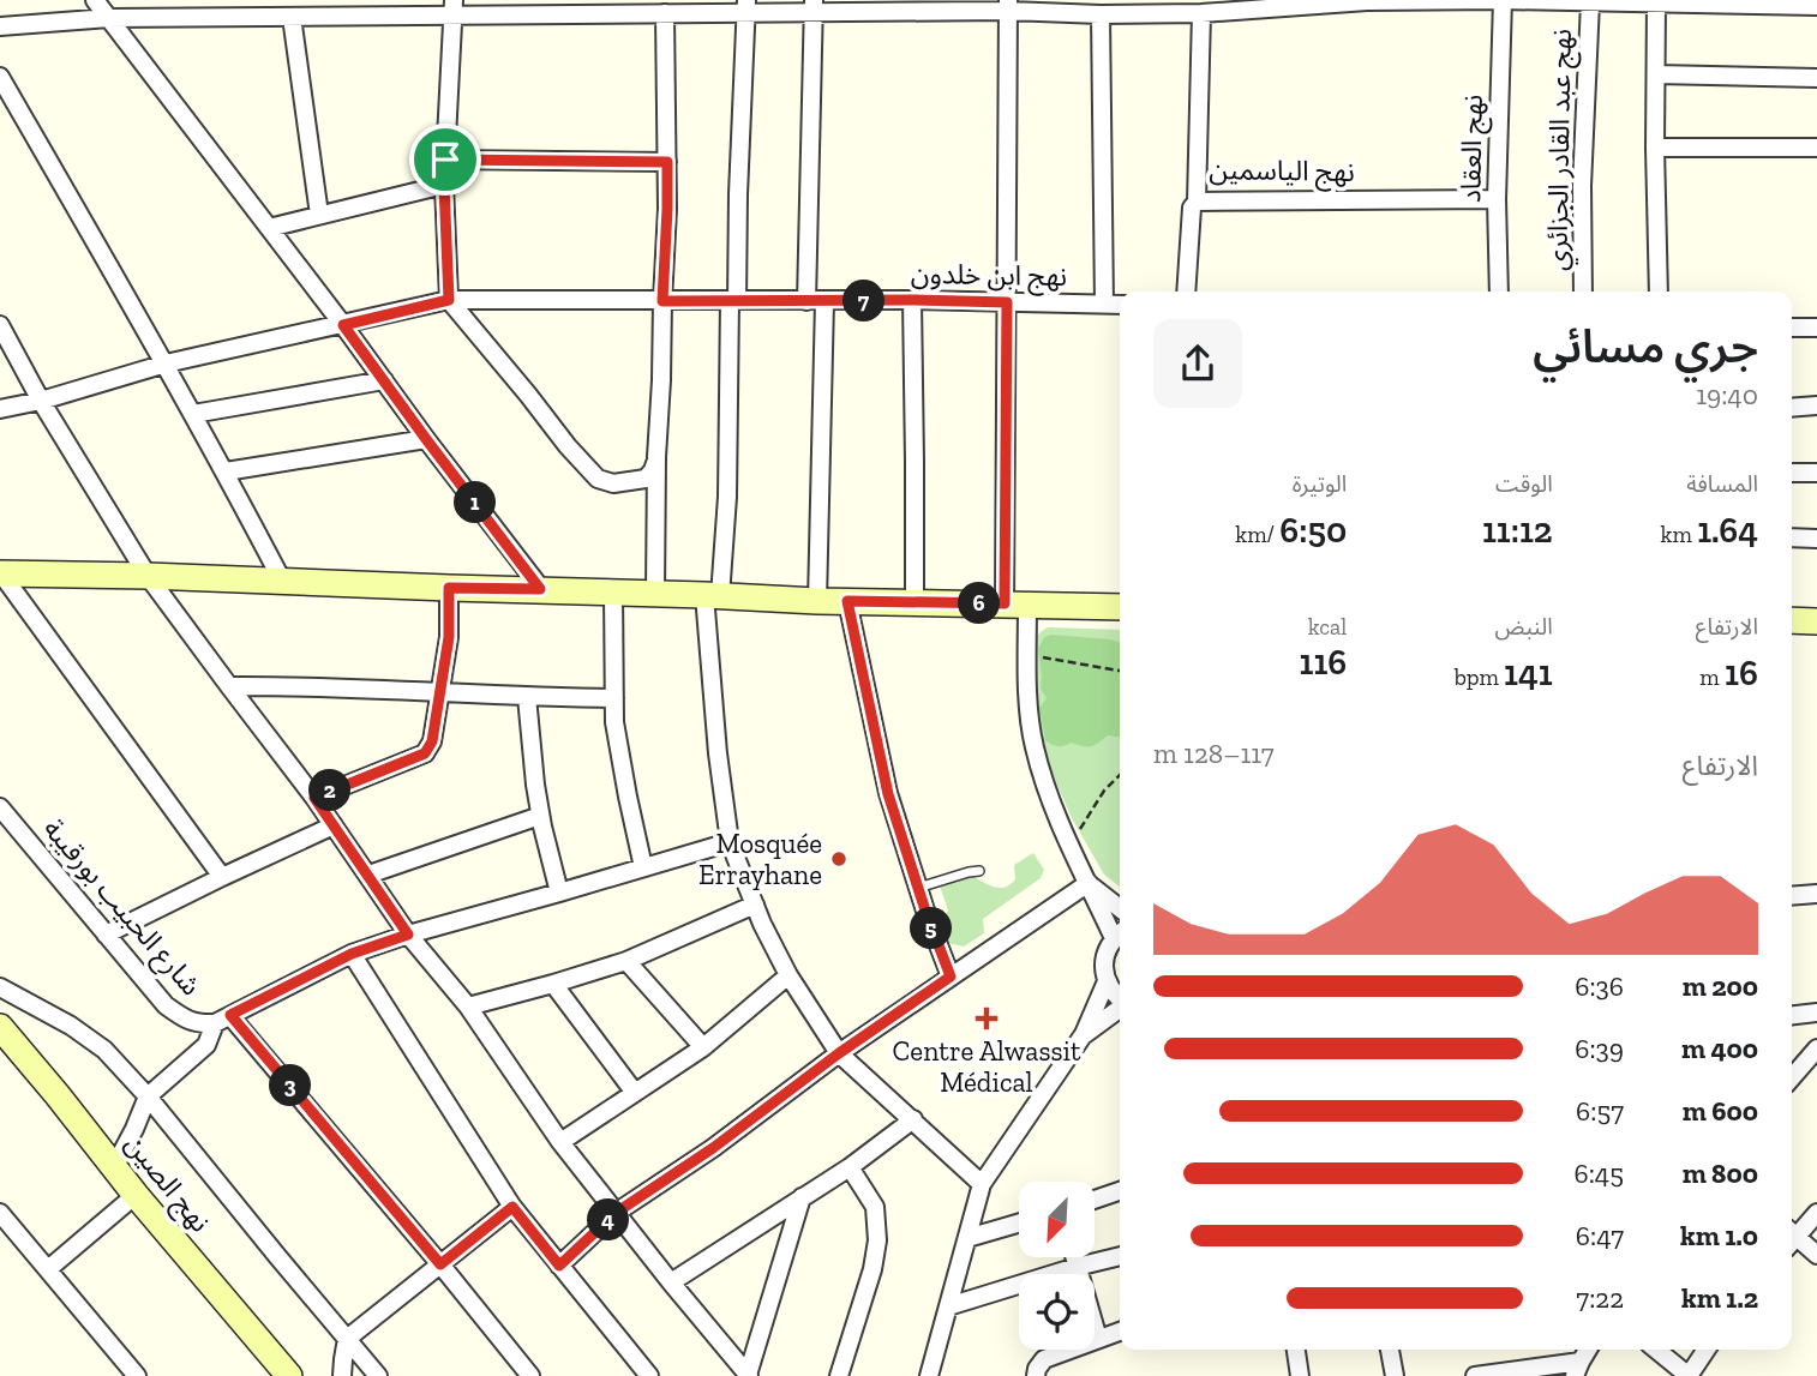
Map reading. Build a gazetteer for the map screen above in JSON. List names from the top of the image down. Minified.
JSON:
{"streets":{"street":["نهج العقاد","نهج عبد القادر الجزائري","نهج الياسمين","نهج ابن خلدون","شارع الحبيب بورقيبة","نهج الصين"]},"crossings":[["نهج العقاد","نهج الياسمين"]],"places":{"other":["Mosquée Errayhane"],"health":["Centre Alwassit Médical"]},"north":"bottom left","page":{"pins":["7","1","6","2","5","3","4"],"heading":["جري مسائي","19:40"],"stats":[["المسافة","1.64 km"],["الوقت","11:12"],["الوتيرة","6:50 /km"],["الارتفاع","16 m"],["النبض","141 bpm"],["kcal","116"]],"chart":["الارتفاع","117–128 m"],"list":[{"name":"200 m","note":"6:36"},{"name":"400 m","note":"6:39"},{"name":"600 m","note":"6:57"},{"name":"800 m","note":"6:45"},{"name":"1.0 km","note":"6:47"},{"name":"1.2 km","note":"7:22"}]}}
